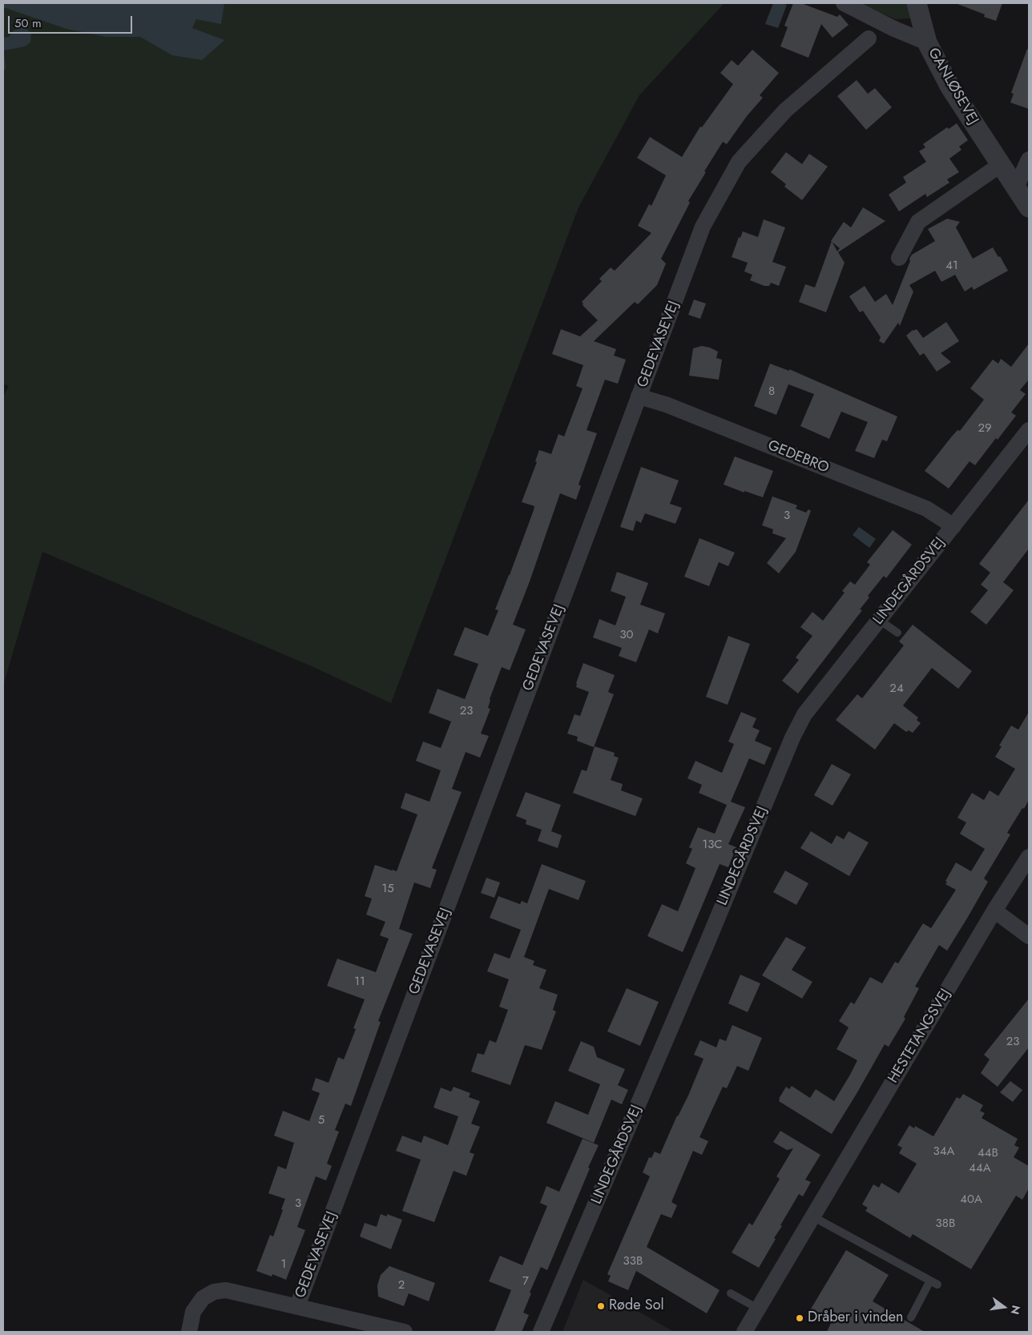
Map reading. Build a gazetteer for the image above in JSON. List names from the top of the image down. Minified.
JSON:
{"streets":{"street":["GANLØSEVEJ","GEDEVASEVEJ","GEDEBRO","LINDEGÅRDSVEJ","HESTETANGSVEJ"]},"crossings":[["GEDEVASEVEJ","GEDEBRO"],["GEDEBRO","LINDEGÅRDSVEJ"]],"places":["Røde Sol","Dråber i vinden"],"house_numbers":["41","8","29","3","30","24","23","13C","15","11","23","5","34A","44B","44A","40A","3","38B","33B","1","7","2"],"scale_bar":"50 m","north":"right"}
